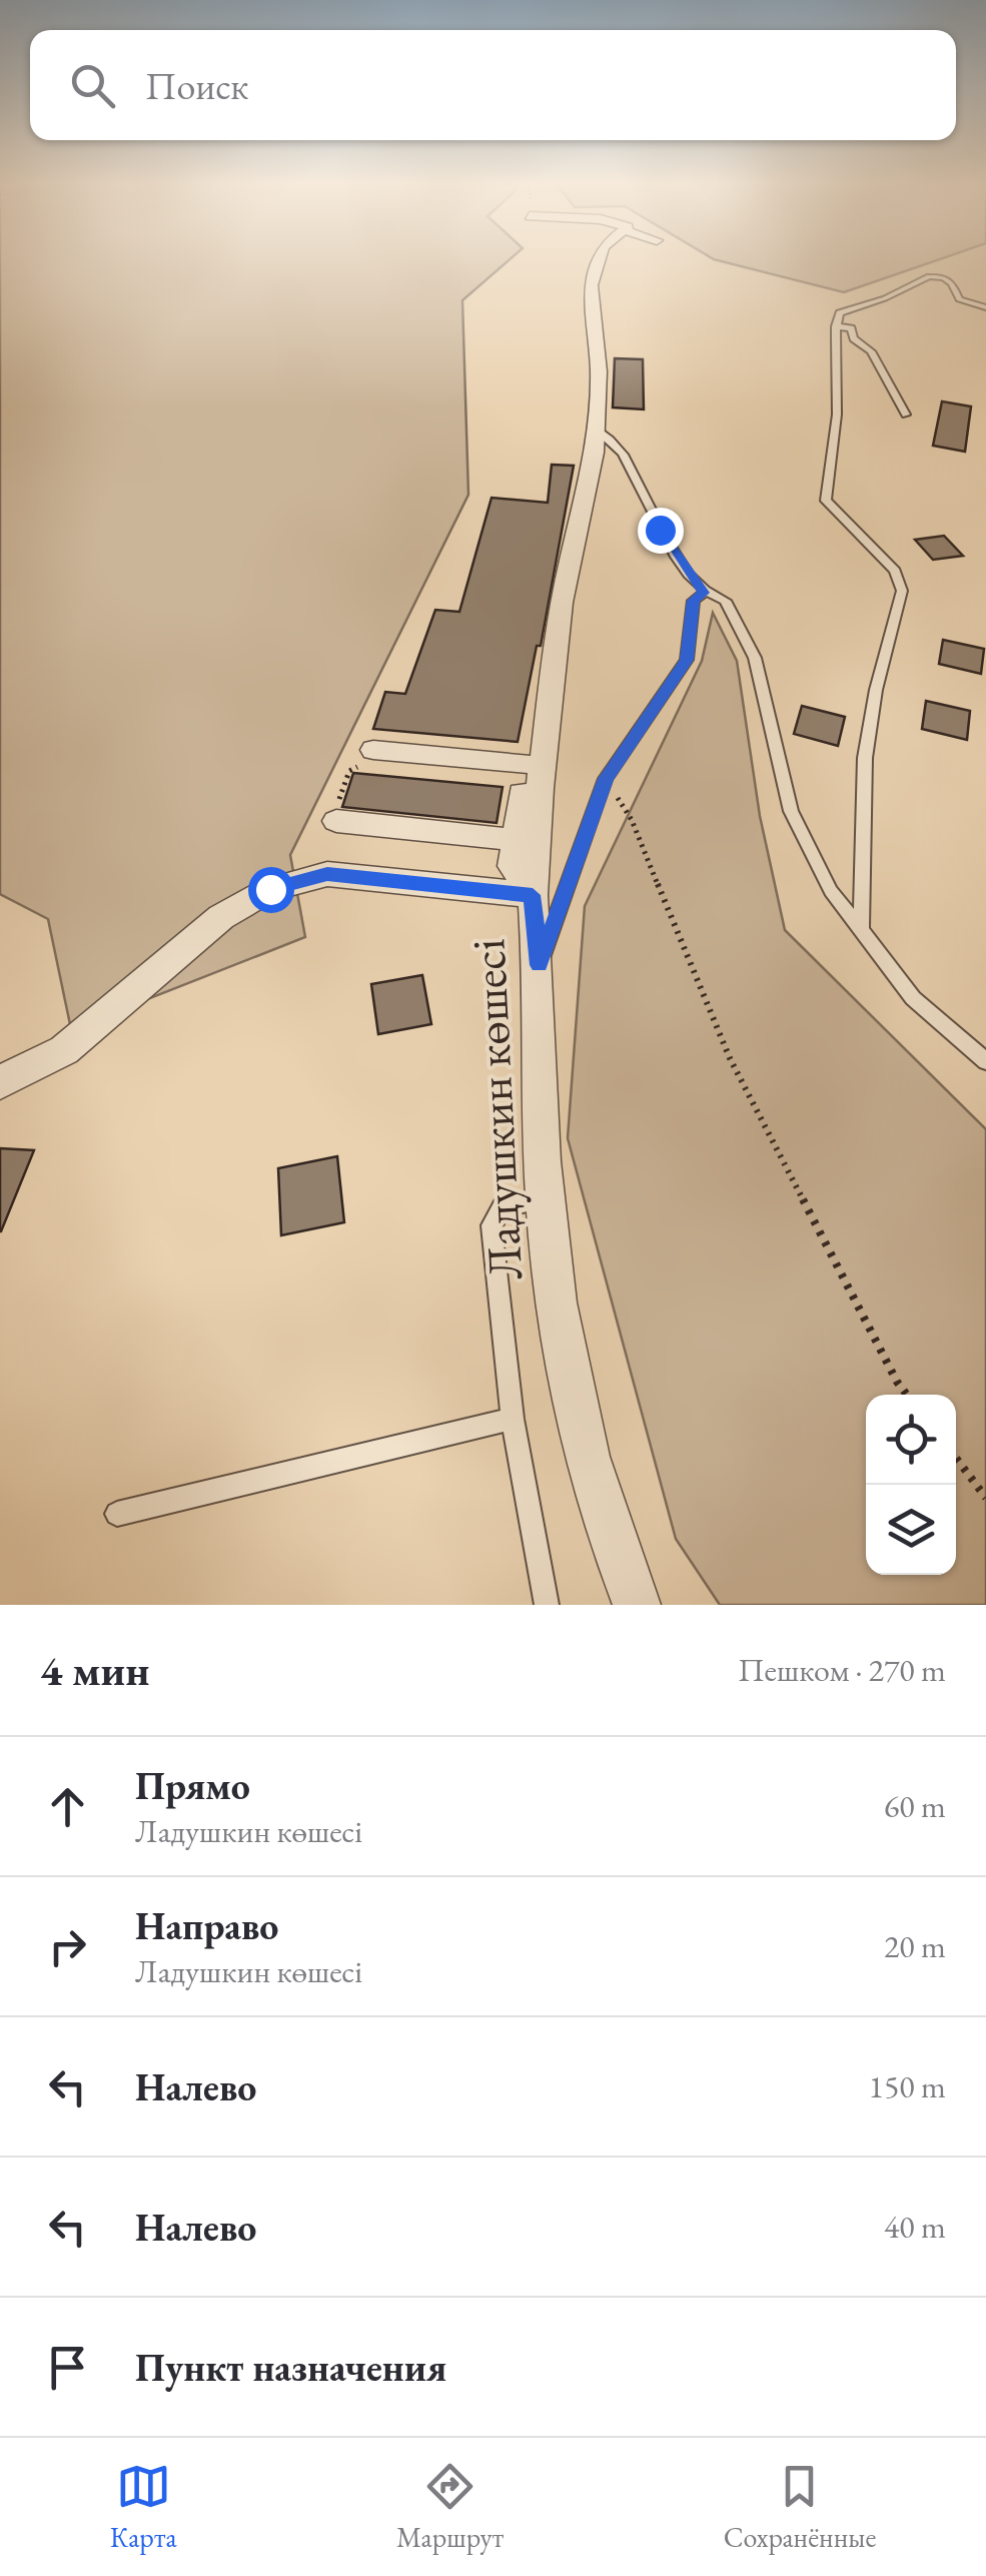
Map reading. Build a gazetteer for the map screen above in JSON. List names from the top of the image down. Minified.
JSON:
{"streets":{"street":["Ладушкин көшесі"]},"page":{"search":"Поиск","heading":["4 мин","Пешком · 270 m"],"list":[["Прямо","Ладушкин көшесі","60 m"],["Направо","Ладушкин көшесі","20 m"],["Налево","150 m"],["Налево","40 m"],"Пункт назначения"],"nav":["Карта","Маршрут","Сохранённые"]}}
